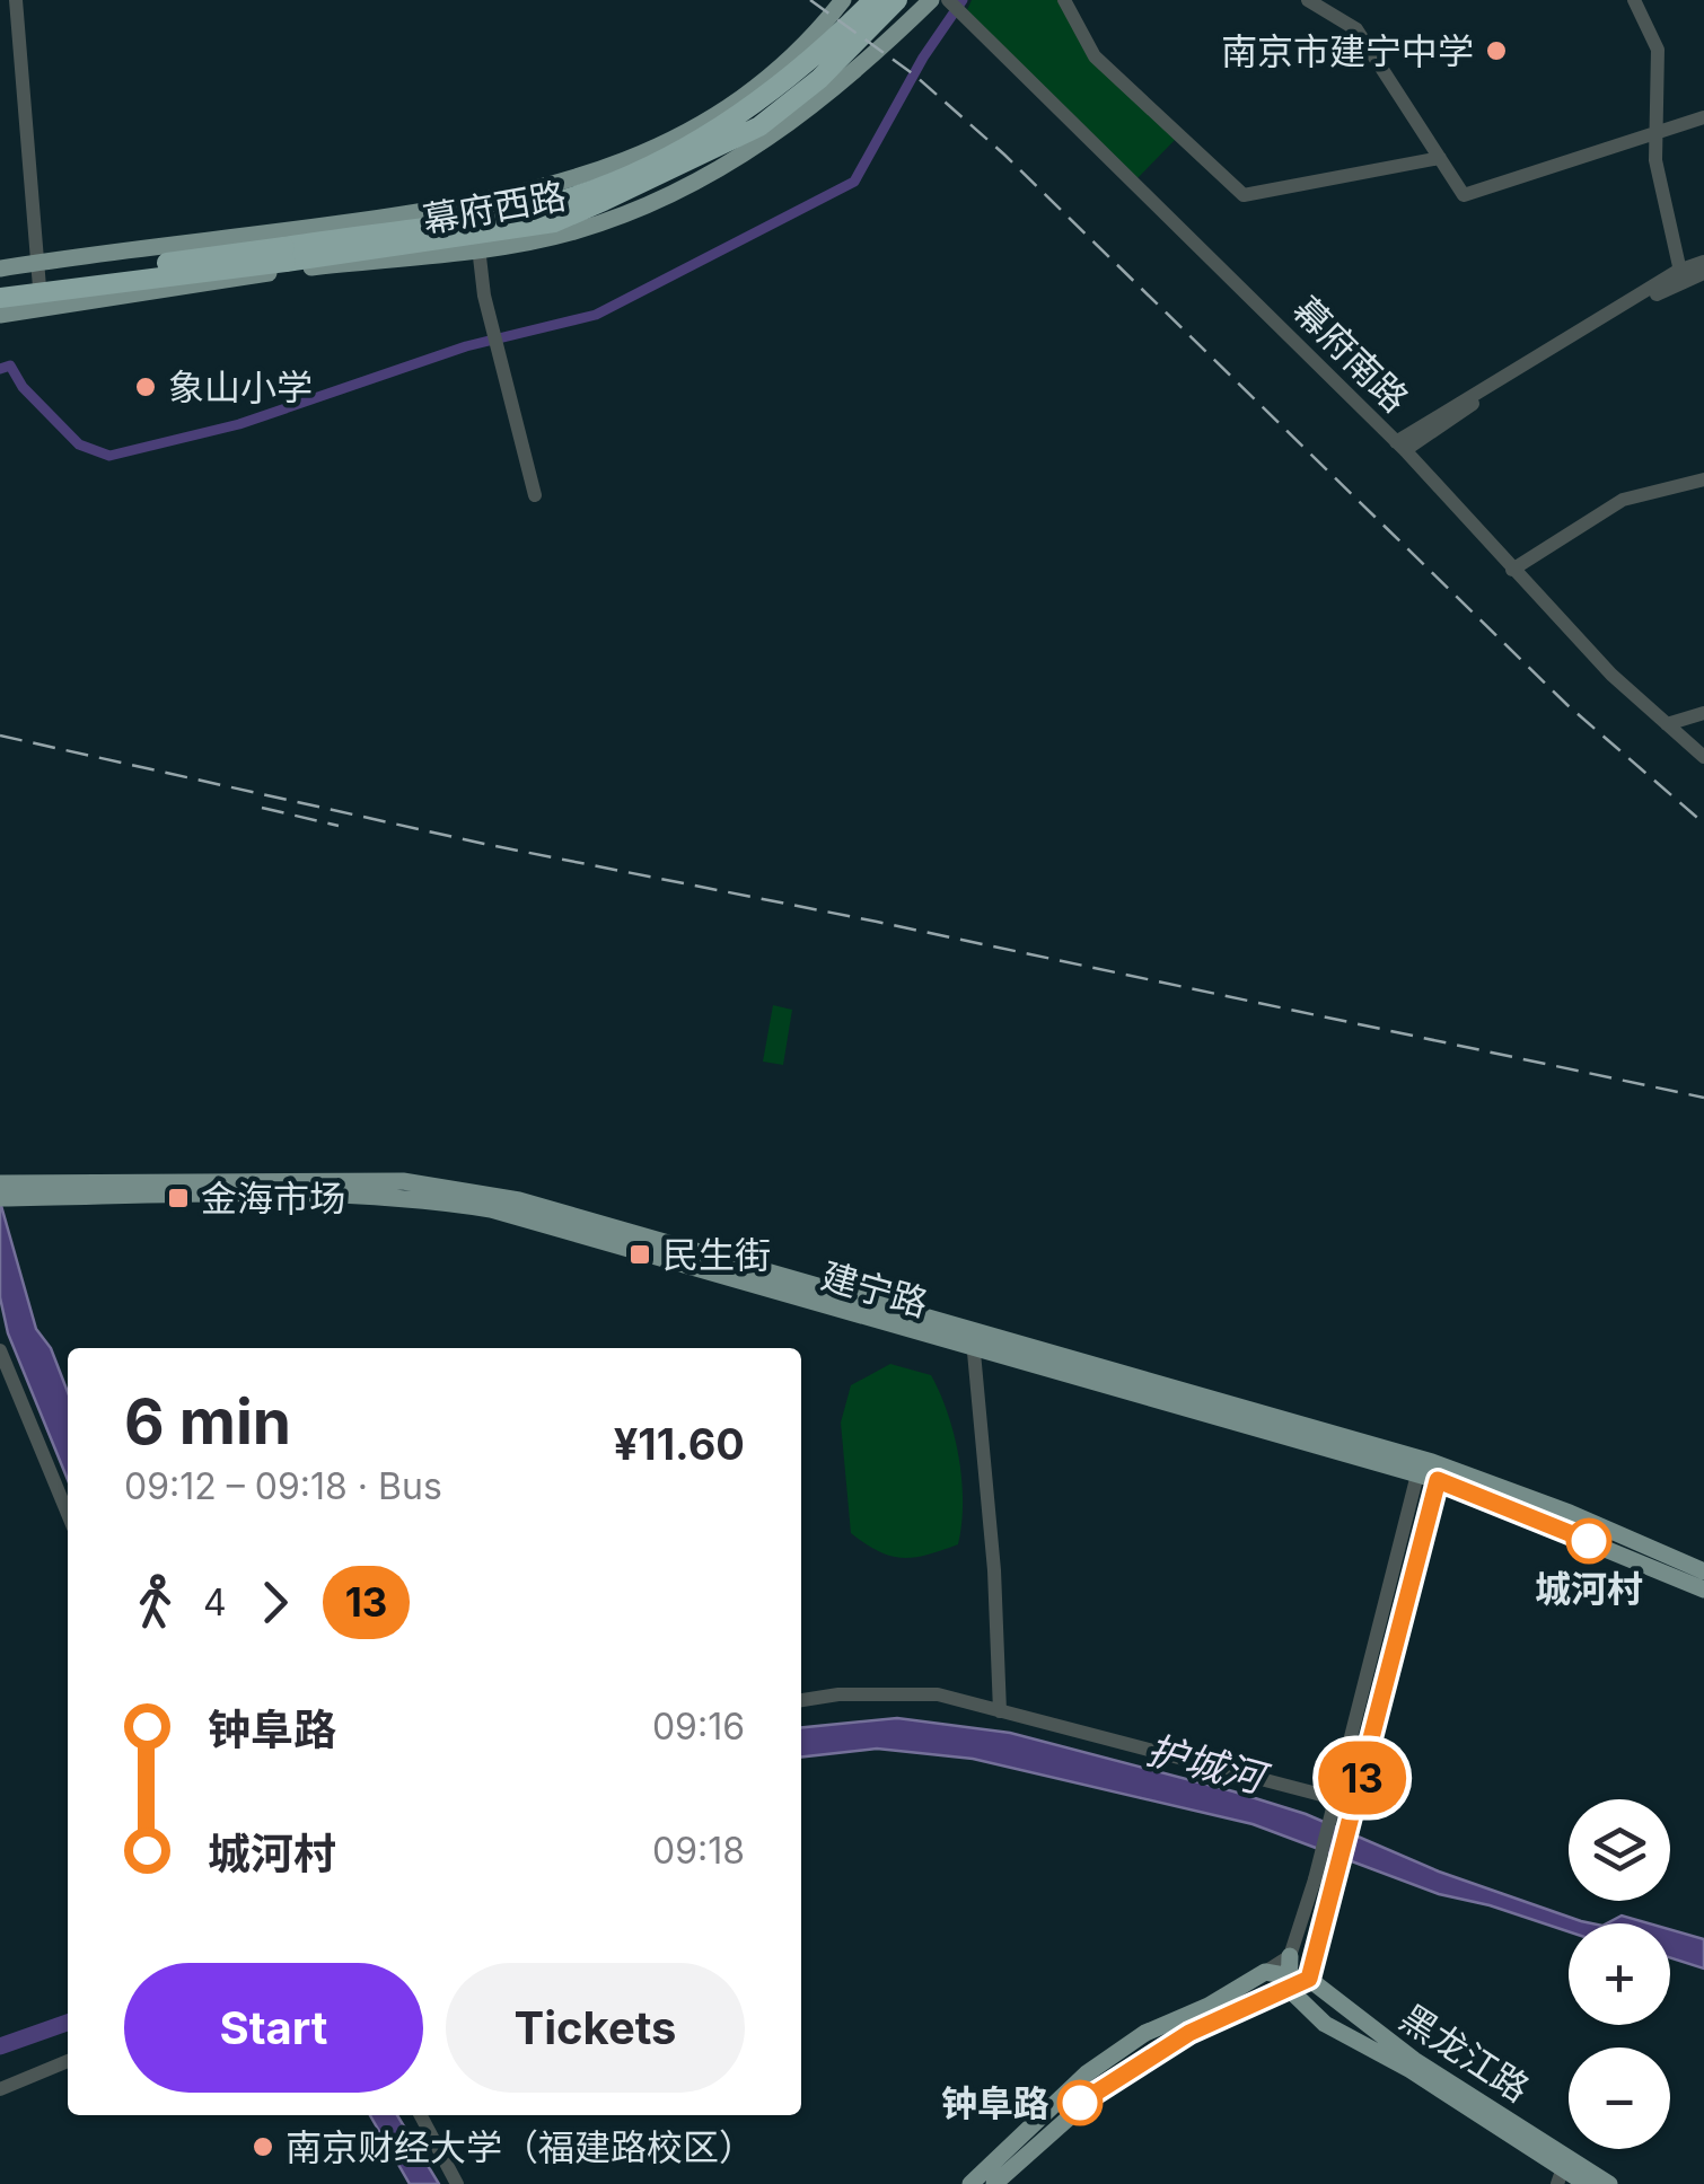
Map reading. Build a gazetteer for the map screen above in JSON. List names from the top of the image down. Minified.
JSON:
{"streets":{"highway":["幕府西路"],"main road":["建宁路","黑龙江路"],"street":["幕府南路"]},"water":["护城河"],"places":{"other":["南京市建宁中学","象山小学","城河村","钟阜路","南京财经大学（福建路校区）"],"transit":["金海市场","民生街"]},"lines":["bus line 13"],"page":{"on_map":"13","heading":["6 min","09:12 – 09:18 · Bus","¥11.60"],"legs":["4","13"],"list":[{"name":"钟阜路","value":"09:16"},{"name":"城河村","value":"09:18"}],"map_buttons":["+","−"],"buttons":["Start","Tickets"]}}
